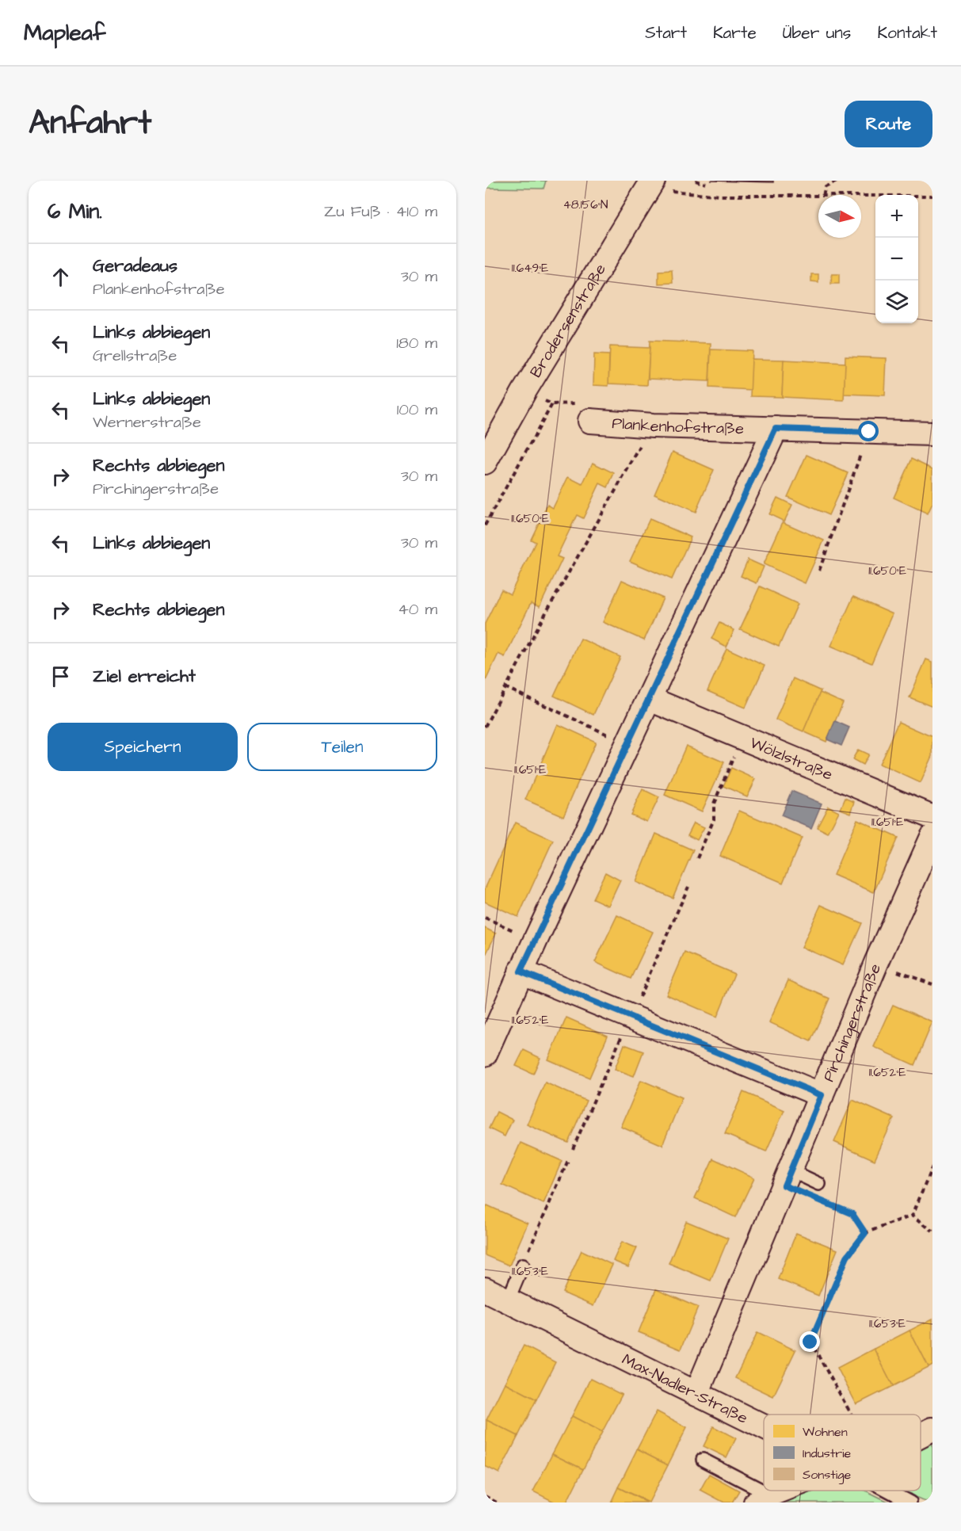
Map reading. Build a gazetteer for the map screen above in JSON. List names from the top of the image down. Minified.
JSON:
{"streets":{"street":["Brodersenstraße","Plankenhofstraße","Wölzlstraße","Pirchingerstraße","Max-Nadler-Straße"]},"crossings":[["Brodersenstraße","Plankenhofstraße"],["Pirchingerstraße","Max-Nadler-Straße"]],"legend":["Wohnen","Industrie","Sonstige"],"north":"right","page":{"header":"Mapleaf","nav":["Start","Karte","Über uns","Kontakt"],"title":"Anfahrt","buttons":["Route",["Speichern","Teilen"]],"heading":["6 Min.","Zu Fuß · 410 m"],"map_buttons":["+","−"],"list":[["Geradeaus","Plankenhofstraße","30 m"],["Links abbiegen","Grellstraße","180 m"],["Links abbiegen","Wernerstraße","100 m"],["Rechts abbiegen","Pirchingerstraße","30 m"],["Links abbiegen","30 m"],["Rechts abbiegen","40 m"],"Ziel erreicht"]},"coordinates":["48.156°N","11.649°E","11.650°E","11.651°E","11.652°E","11.653°E"]}
